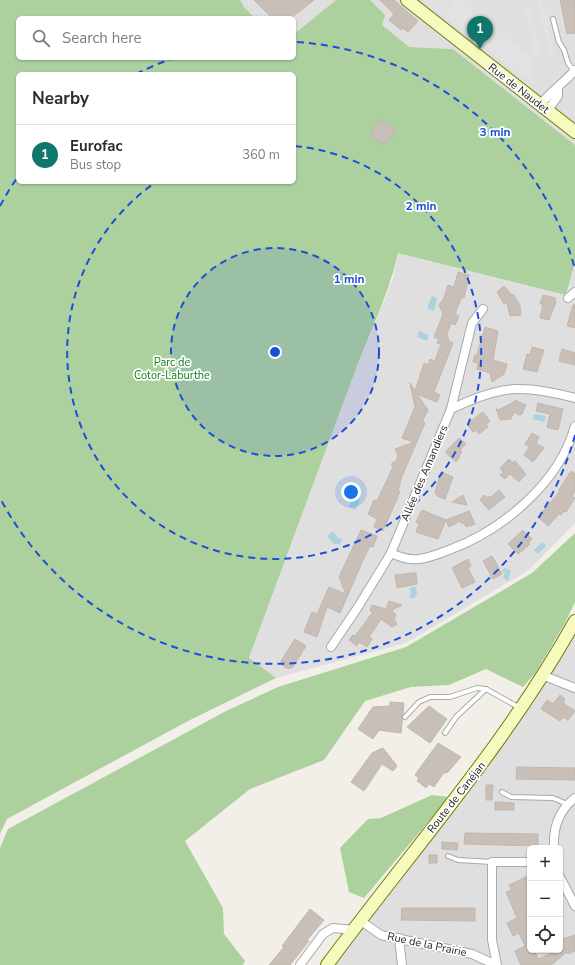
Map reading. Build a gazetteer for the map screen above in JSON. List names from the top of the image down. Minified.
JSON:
{"streets":{"street":["Rue de Naudet","Allée des Amandiers","Route de Canéjan","Rue de la Prairie"]},"crossings":[["Route de Canéjan","Rue de la Prairie"]],"parks":["Parc de Cotor-Laburthe"],"page":{"pins":"1","search":"Search here","heading":"Nearby","list":[{"mark":"1","name":"Eurofac","note":"Bus stop","value":"360 m"}],"map_buttons":["+","−"]},"rings":["3 min","2 min","1 min"]}
